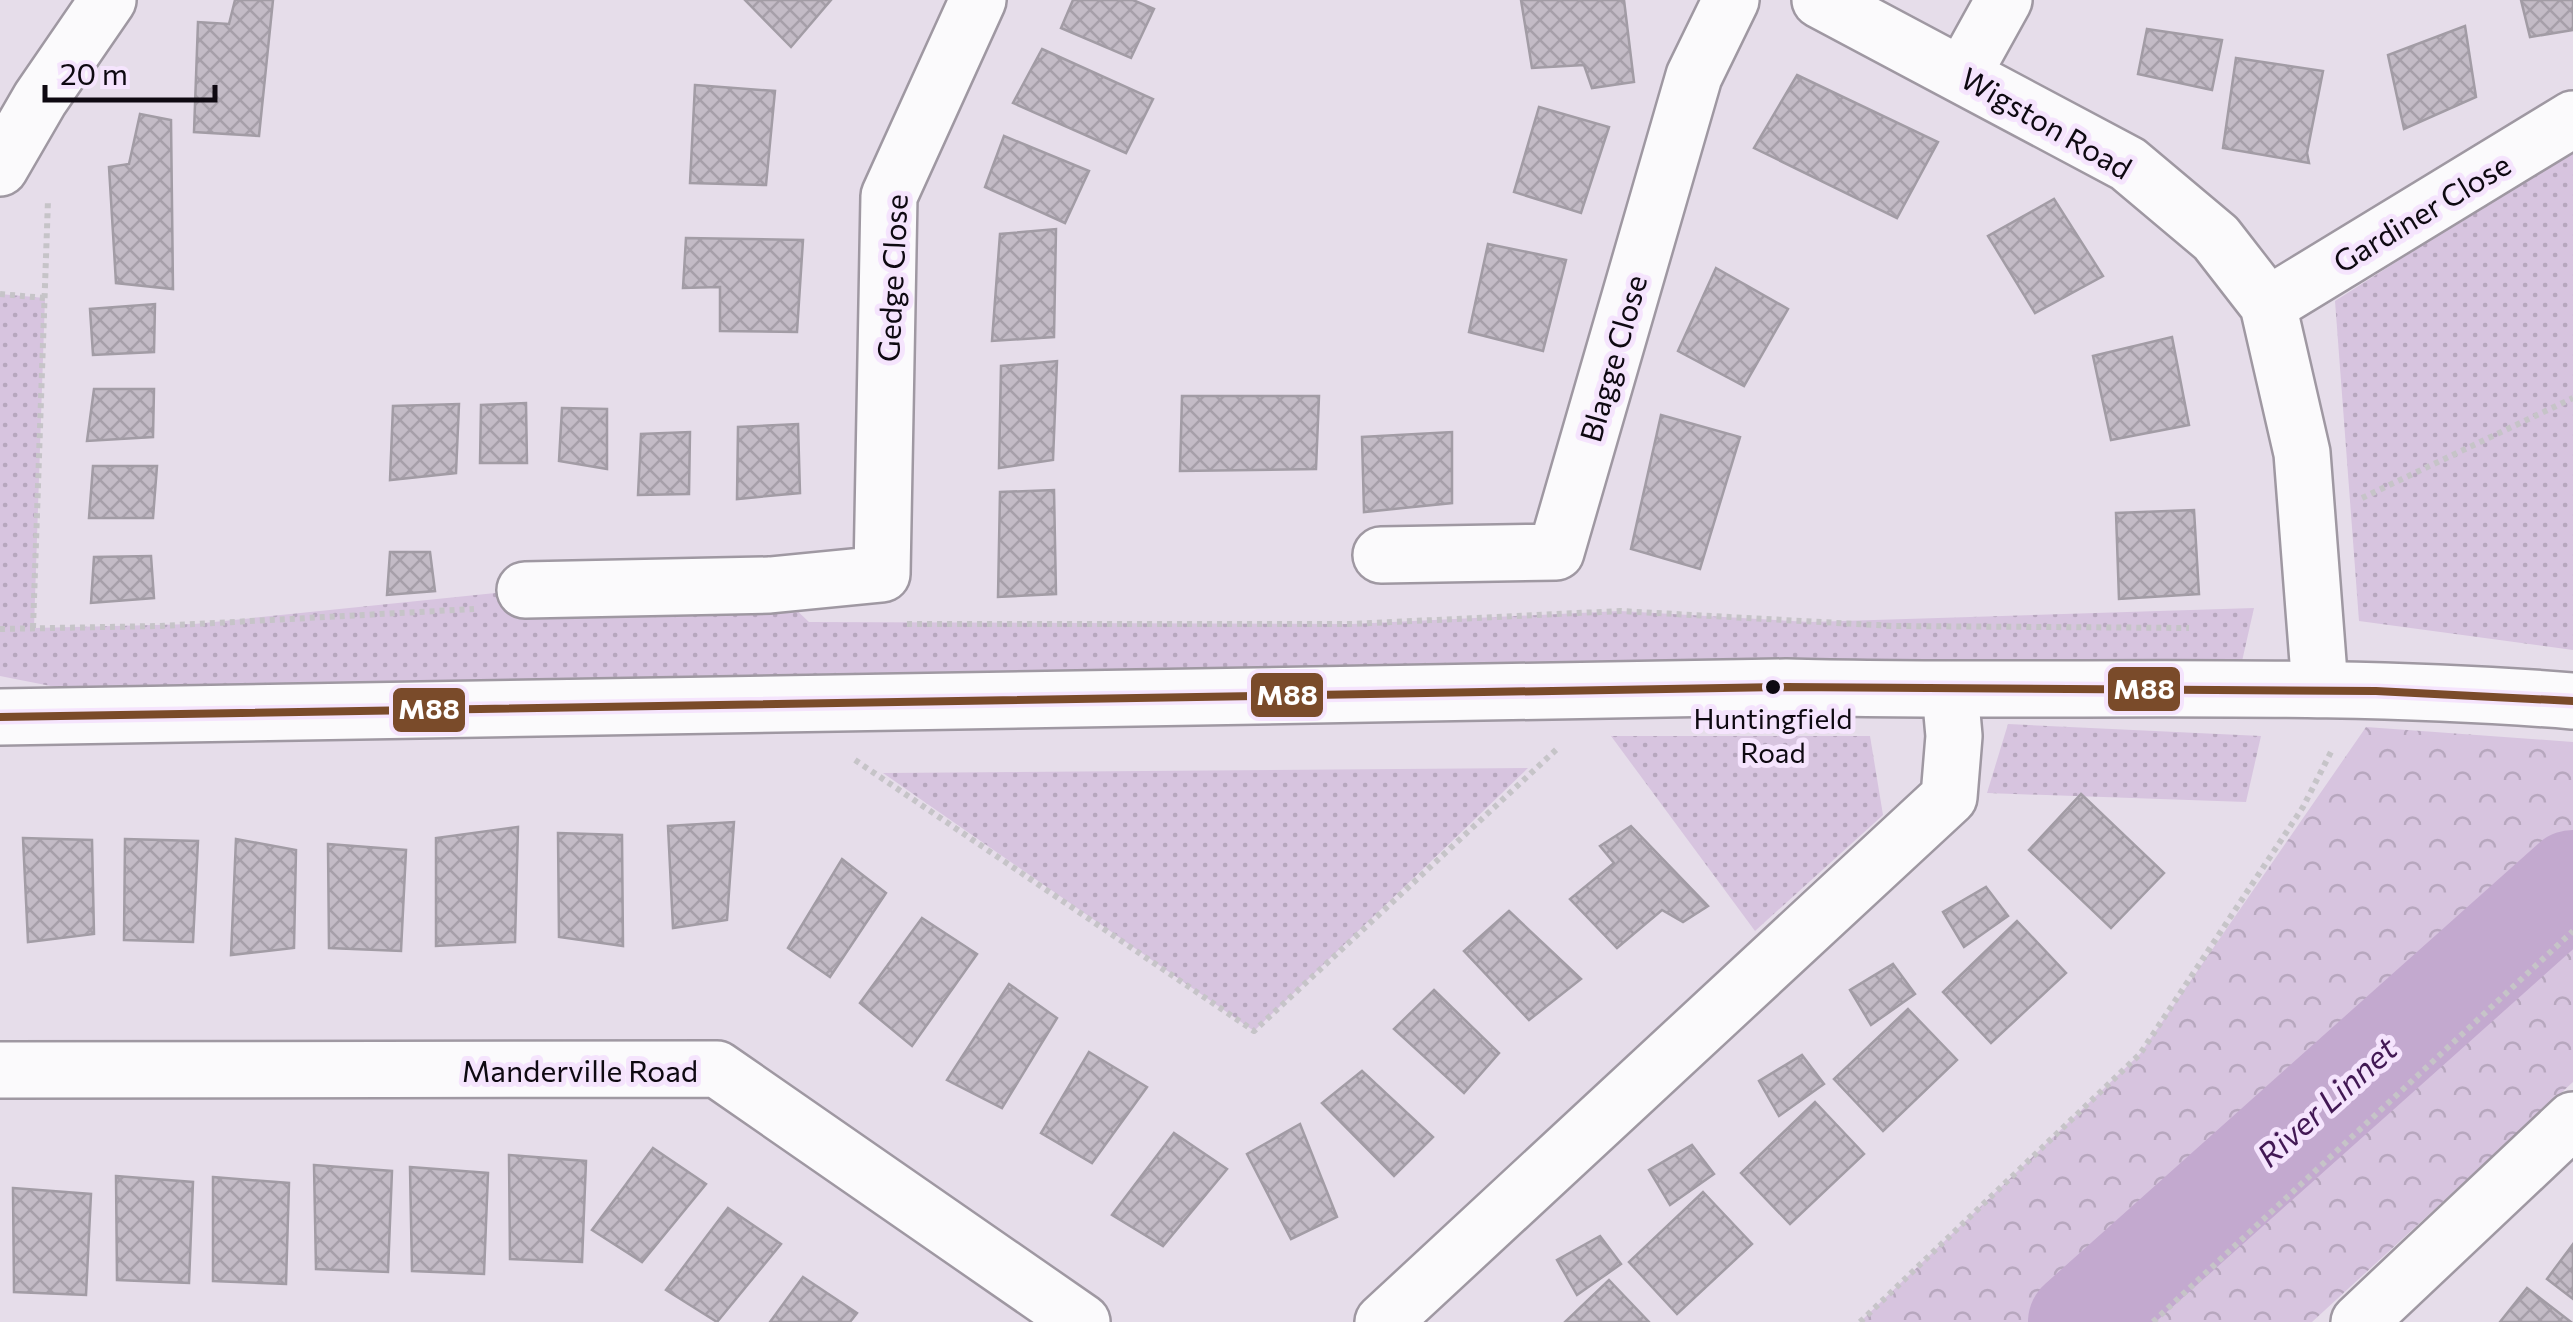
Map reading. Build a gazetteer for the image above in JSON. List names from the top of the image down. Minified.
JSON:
{"streets":{"street":["Wigston Road","Gardiner Close","Gedge Close","Blagge Close","Manderville Road"]},"crossings":[["Wigston Road","Gardiner Close"]],"water":["River Linnet"],"places":["Huntingfield Road"],"lines":["transit line M88"],"scale_bar":"20 m"}
